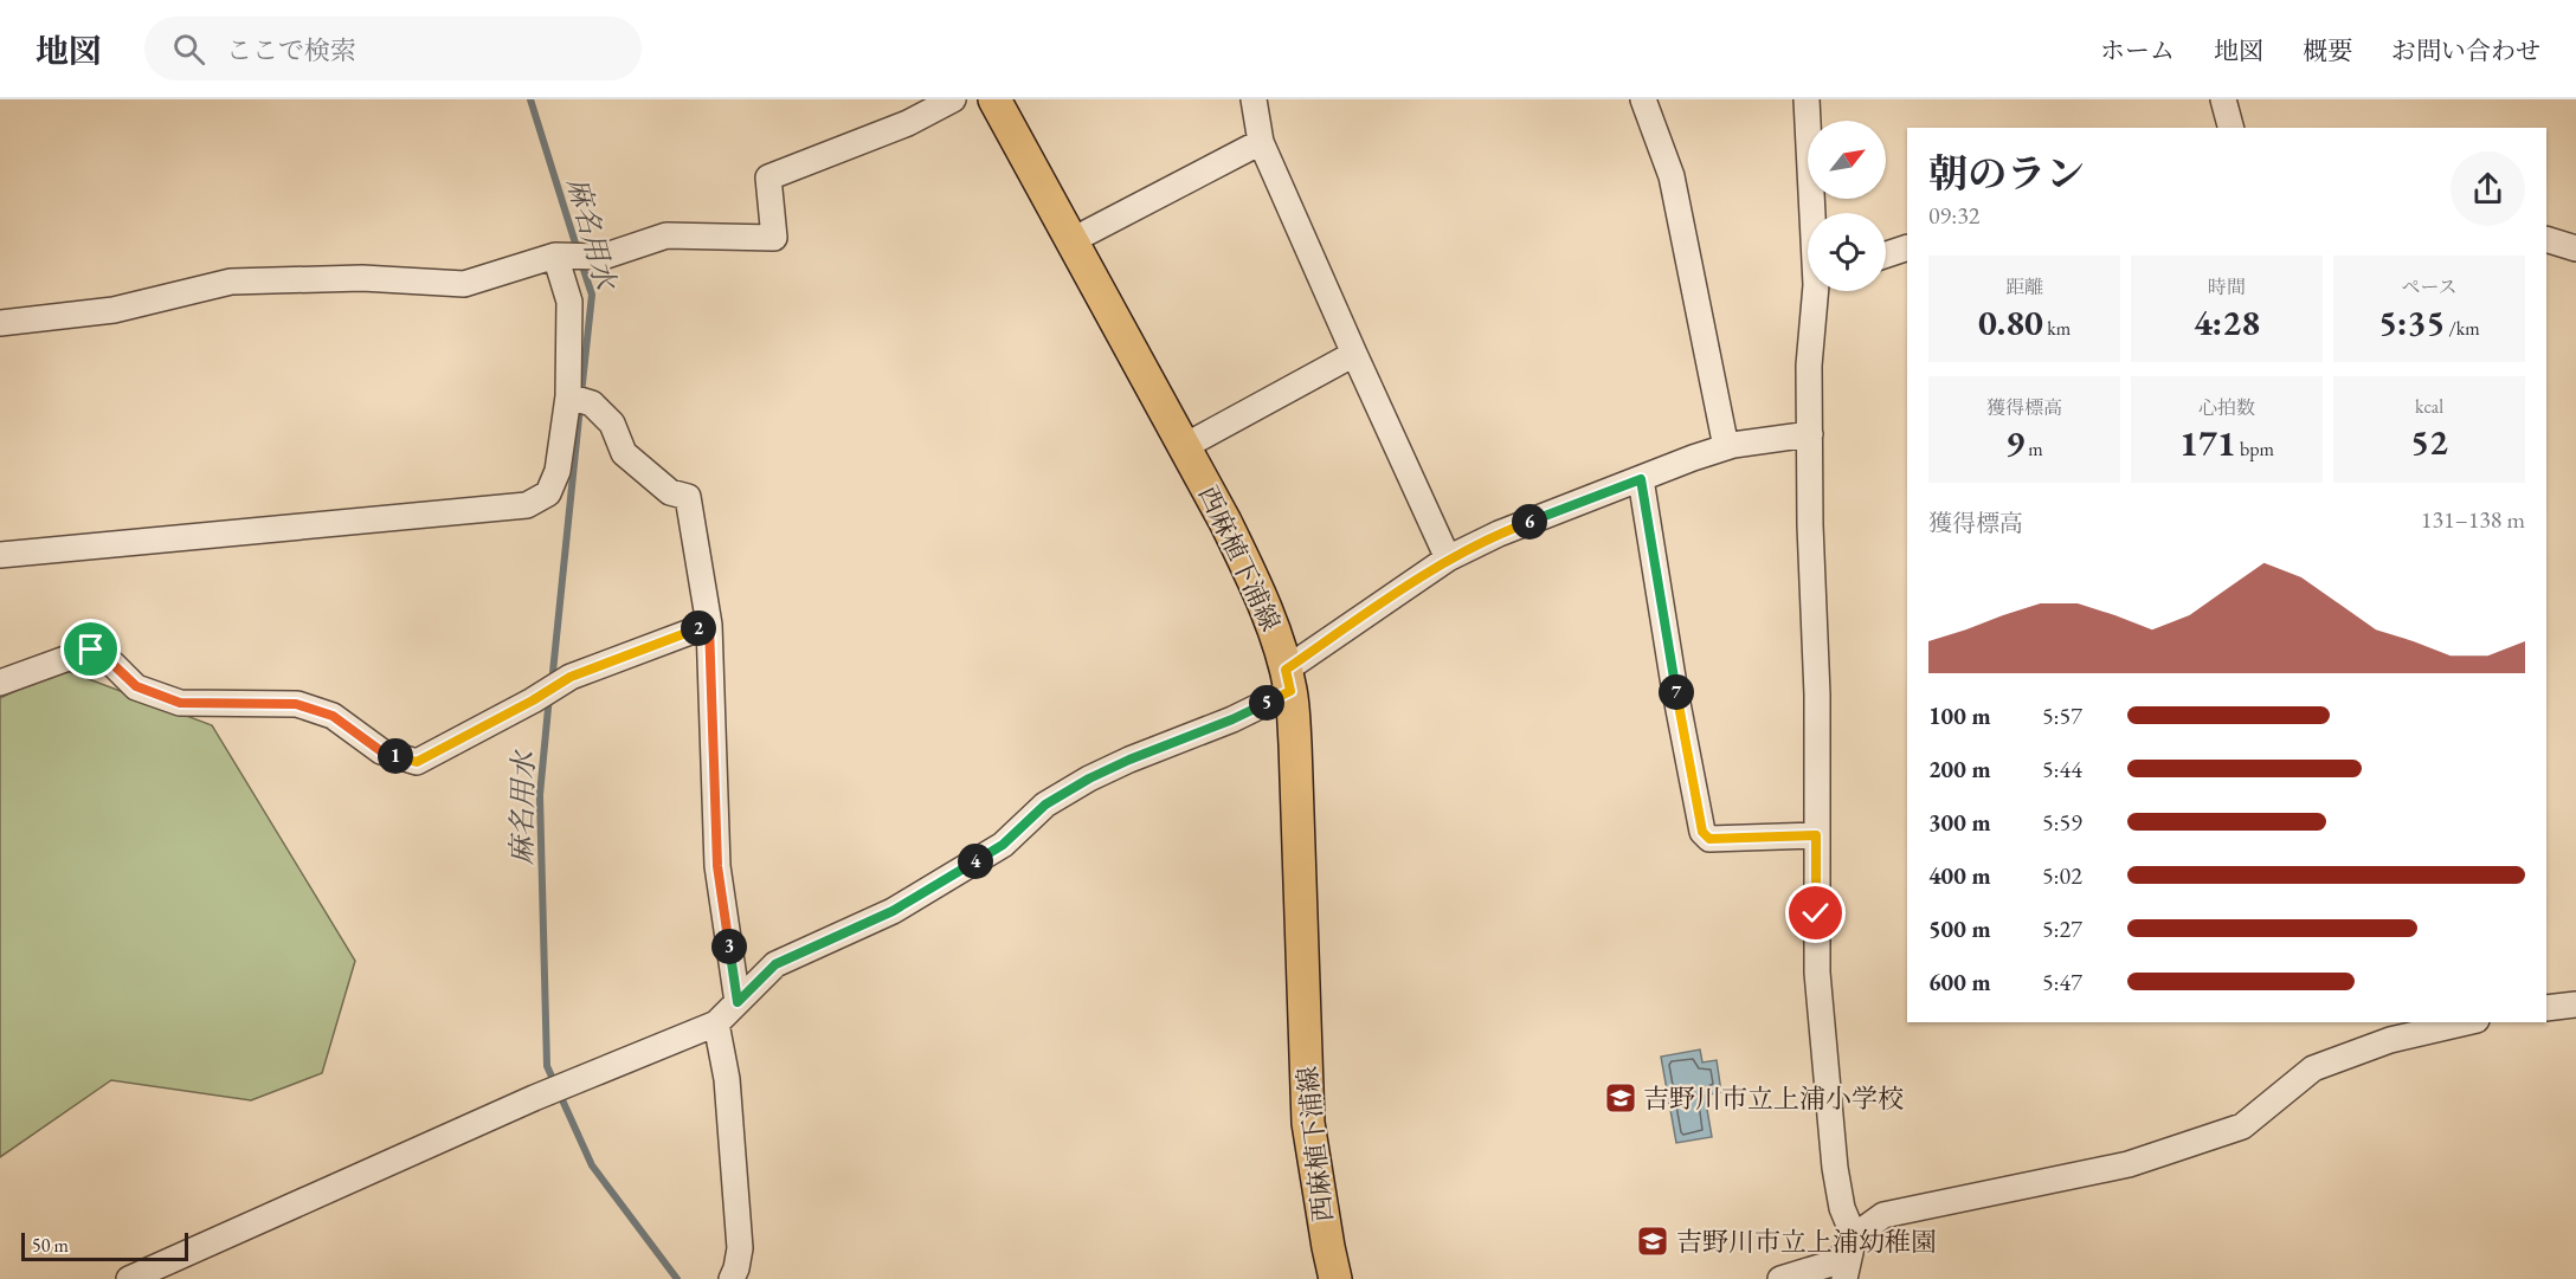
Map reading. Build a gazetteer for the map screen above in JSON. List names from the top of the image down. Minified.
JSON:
{"streets":{"main road":["西麻植下浦線"]},"water":["麻名用水"],"places":{"school or university":["吉野川市立上浦小学校","吉野川市立上浦幼稚園"]},"scale_bar":"50 m","north":"top right","page":{"header":"地図","search":"ここで検索","nav":["ホーム","地図","概要","お問い合わせ"],"heading":["朝のラン","09:32"],"stats":[["距離","0.80 km"],["時間","4:28"],["ペース","5:35 /km"],["獲得標高","9 m"],["心拍数","171 bpm"],["kcal","52"]],"chart":["獲得標高","131–138 m"],"pins":["6","2","7","5","1","4","3"],"list":[{"name":"100 m","note":"5:57"},{"name":"200 m","note":"5:44"},{"name":"300 m","note":"5:59"},{"name":"400 m","note":"5:02"},{"name":"500 m","note":"5:27"},{"name":"600 m","note":"5:47"}],"scale":"50 m"}}
